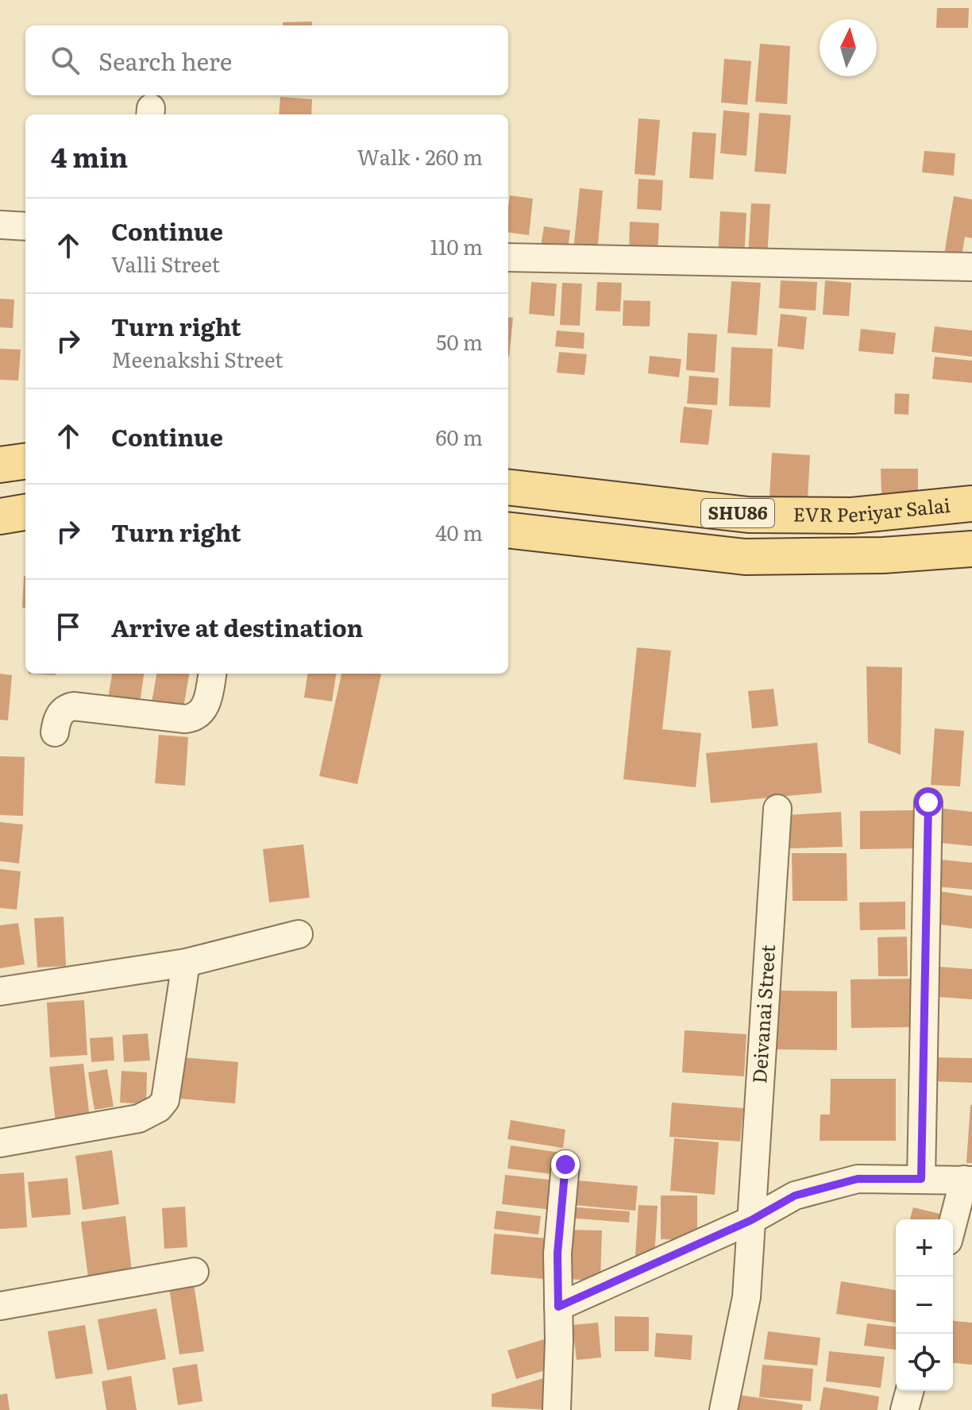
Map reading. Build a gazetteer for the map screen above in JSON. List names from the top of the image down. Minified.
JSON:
{"streets":{"main road":["EVR Periyar Salai","SHU86"],"street":["Deivanai Street"]},"north":"top","page":{"search":"Search here","heading":["4 min","Walk · 260 m"],"list":[["Continue","Valli Street","110 m"],["Turn right","Meenakshi Street","50 m"],["Continue","60 m"],["Turn right","40 m"],"Arrive at destination"],"map_buttons":["+","−"]}}
